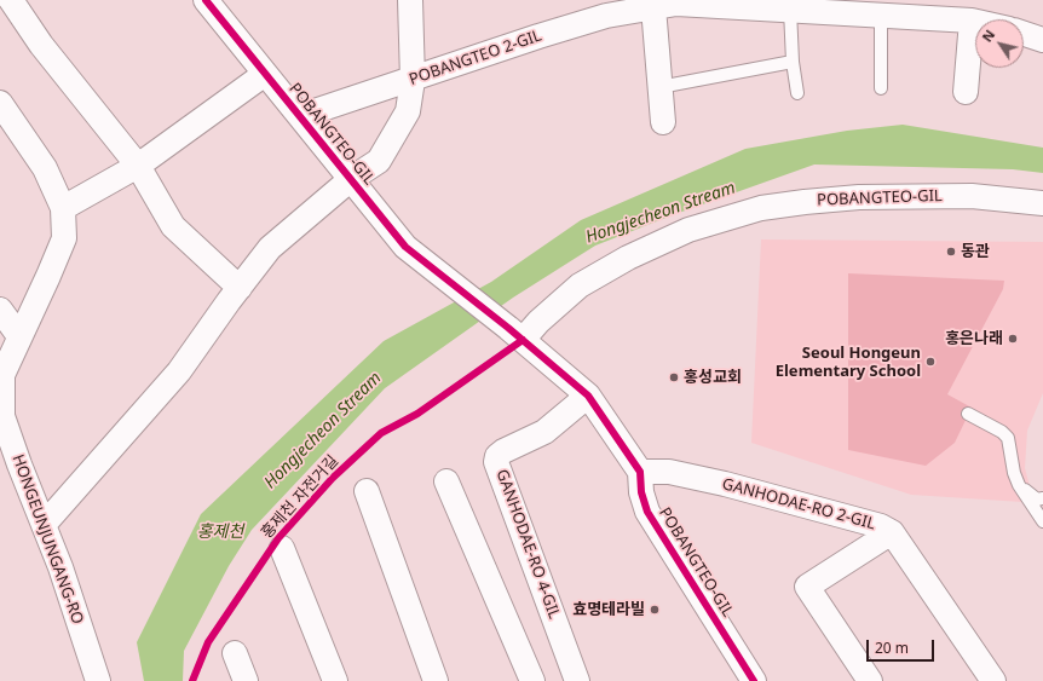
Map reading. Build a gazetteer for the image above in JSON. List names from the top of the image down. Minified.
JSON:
{"streets":{"street":["POBANGTEO 2-GIL","POBANGTEO-GIL","GANHODAE-RO 2-GIL","HONGEUNJUNGANG-RO","GANHODAE-RO 4-GIL"],"cycle path":["홍제천 자전거길"]},"crossings":[["POBANGTEO 2-GIL","POBANGTEO-GIL"],["POBANGTEO-GIL","GANHODAE-RO 2-GIL"],["POBANGTEO-GIL","GANHODAE-RO 4-GIL"]],"water":["Hongjecheon Stream","홍제천"],"places":["동관","홍은나래","Seoul Hongeun Elementary School","홍성교회","효명테라빌"],"scale_bar":"20 m","north":"top left"}
